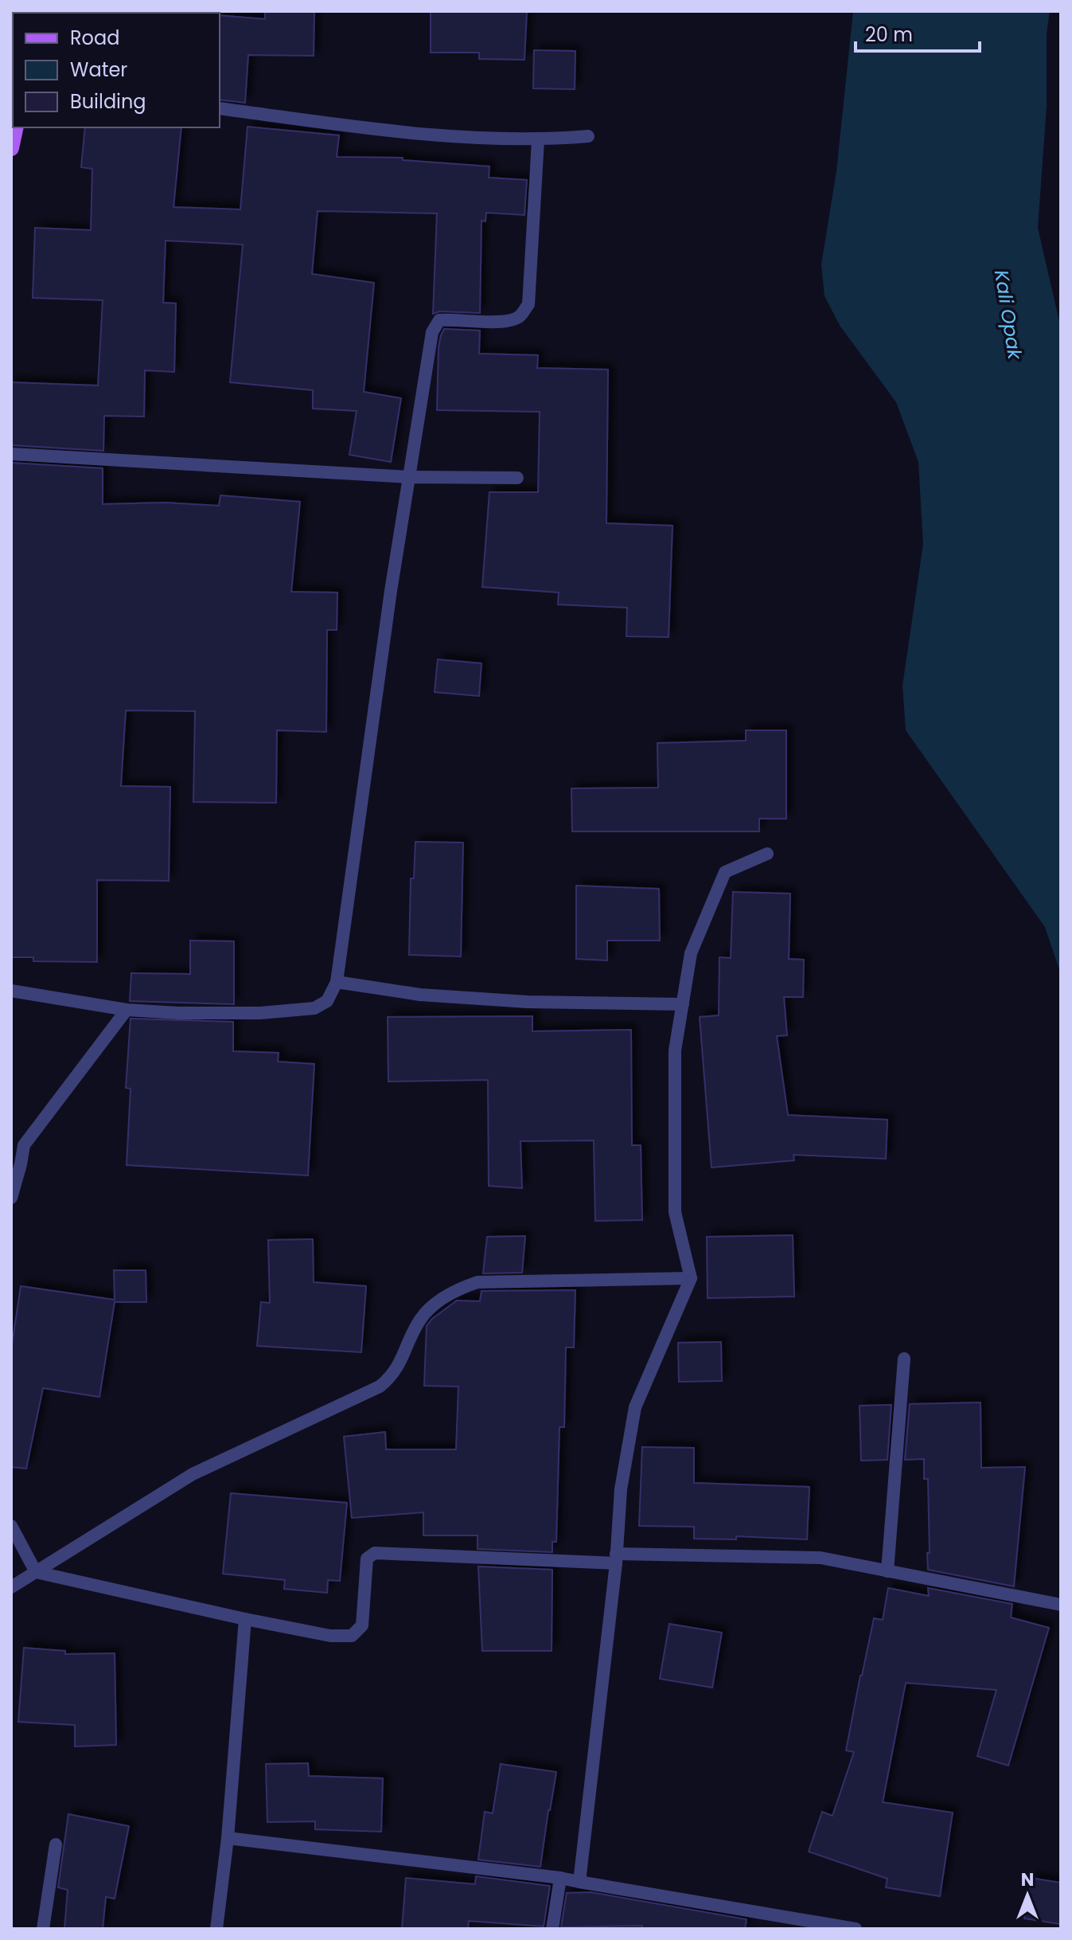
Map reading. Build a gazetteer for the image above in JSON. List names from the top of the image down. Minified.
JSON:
{"water":["Kali Opak"],"legend":["Road","Water","Building"],"scale_bar":"20 m","north":"top"}
